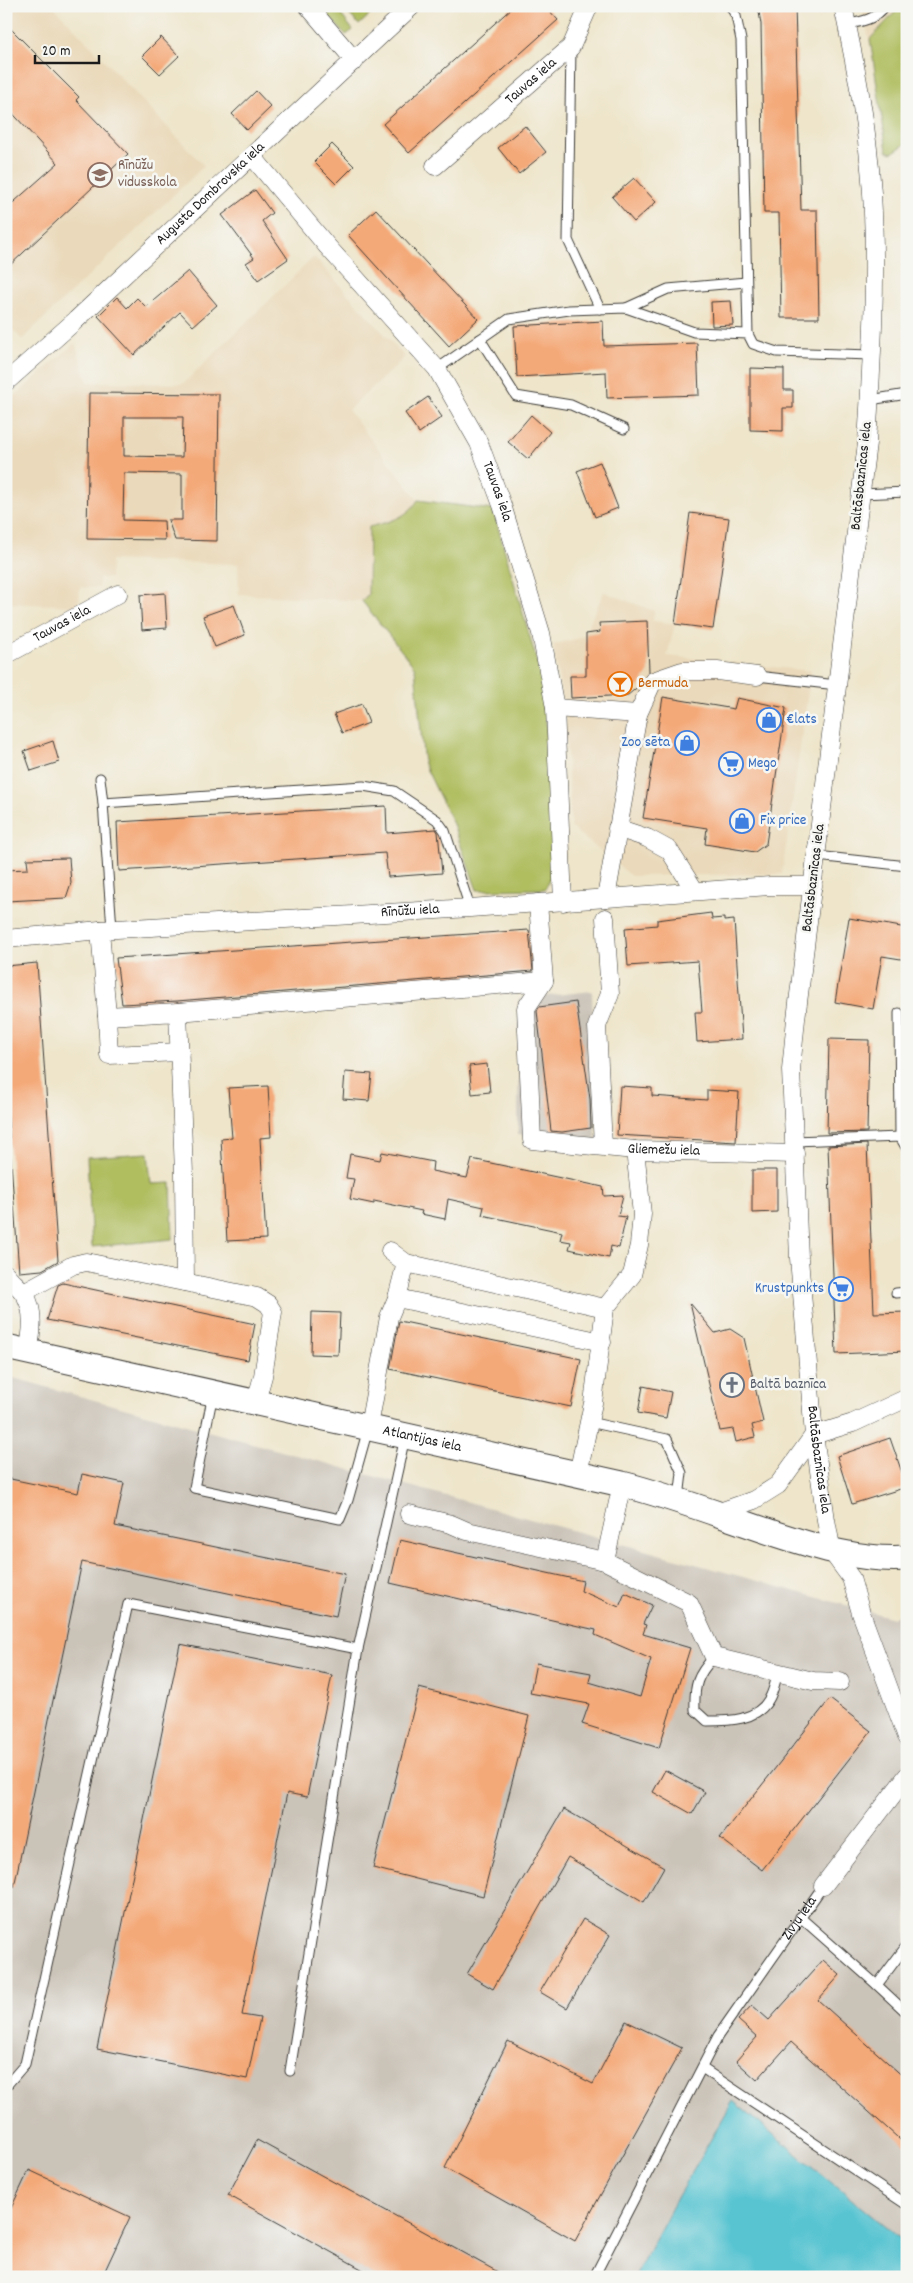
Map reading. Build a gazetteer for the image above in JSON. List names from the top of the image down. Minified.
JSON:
{"streets":{"main road":["Atlantijas iela"],"street":["Tauvas iela","Augusta Dombrovska iela","Baltāsbaznīcas iela","Rīnūžu iela","Gliemežu iela","Zivju iela"]},"crossings":[["Tauvas iela","Augusta Dombrovska iela"],["Tauvas iela","Rīnūžu iela"],["Baltāsbaznīcas iela","Rīnūžu iela"],["Baltāsbaznīcas iela","Gliemežu iela"],["Baltāsbaznīcas iela","Atlantijas iela"]],"places":{"school or university":["Rīnūžu vidusskola"],"bar":["Bermuda"],"shop":["€lats","Zoo sēta","Fix price"],"supermarket":["Mego","Krustpunkts"],"church":["Baltā baznīca"]},"scale_bar":"20 m"}
